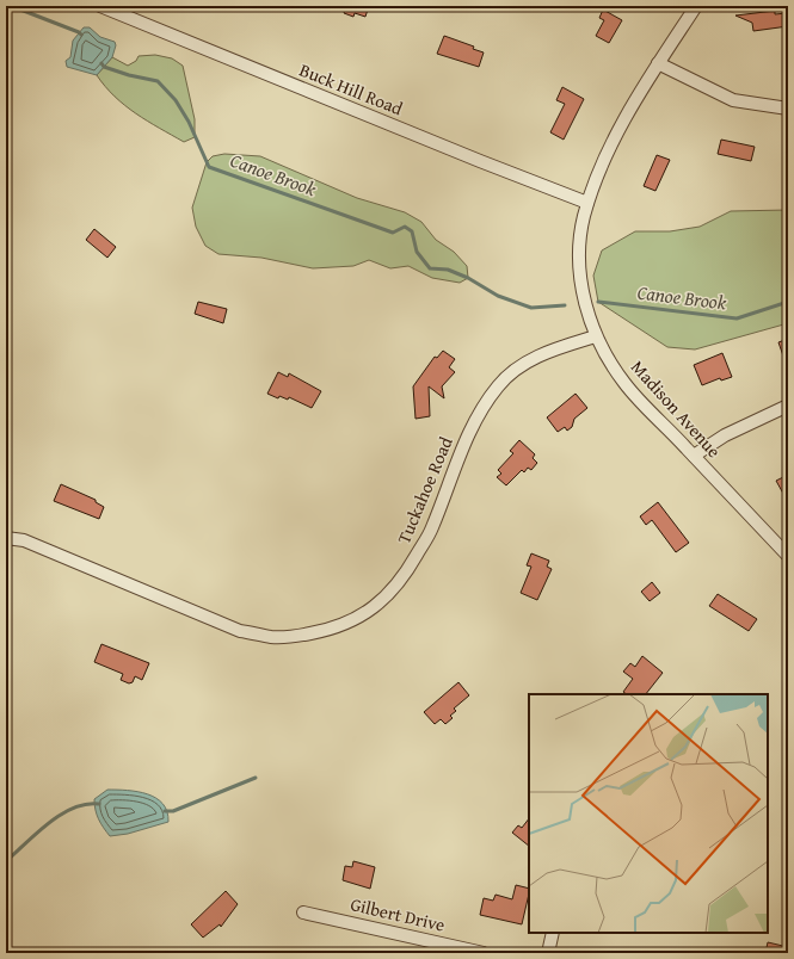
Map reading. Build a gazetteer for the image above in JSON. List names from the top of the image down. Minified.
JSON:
{"streets":{"street":["Buck Hill Road","Madison Avenue","Tuckahoe Road","Gilbert Drive"]},"crossings":[["Buck Hill Road","Madison Avenue"],["Madison Avenue","Tuckahoe Road"]],"water":["Canoe Brook"]}
